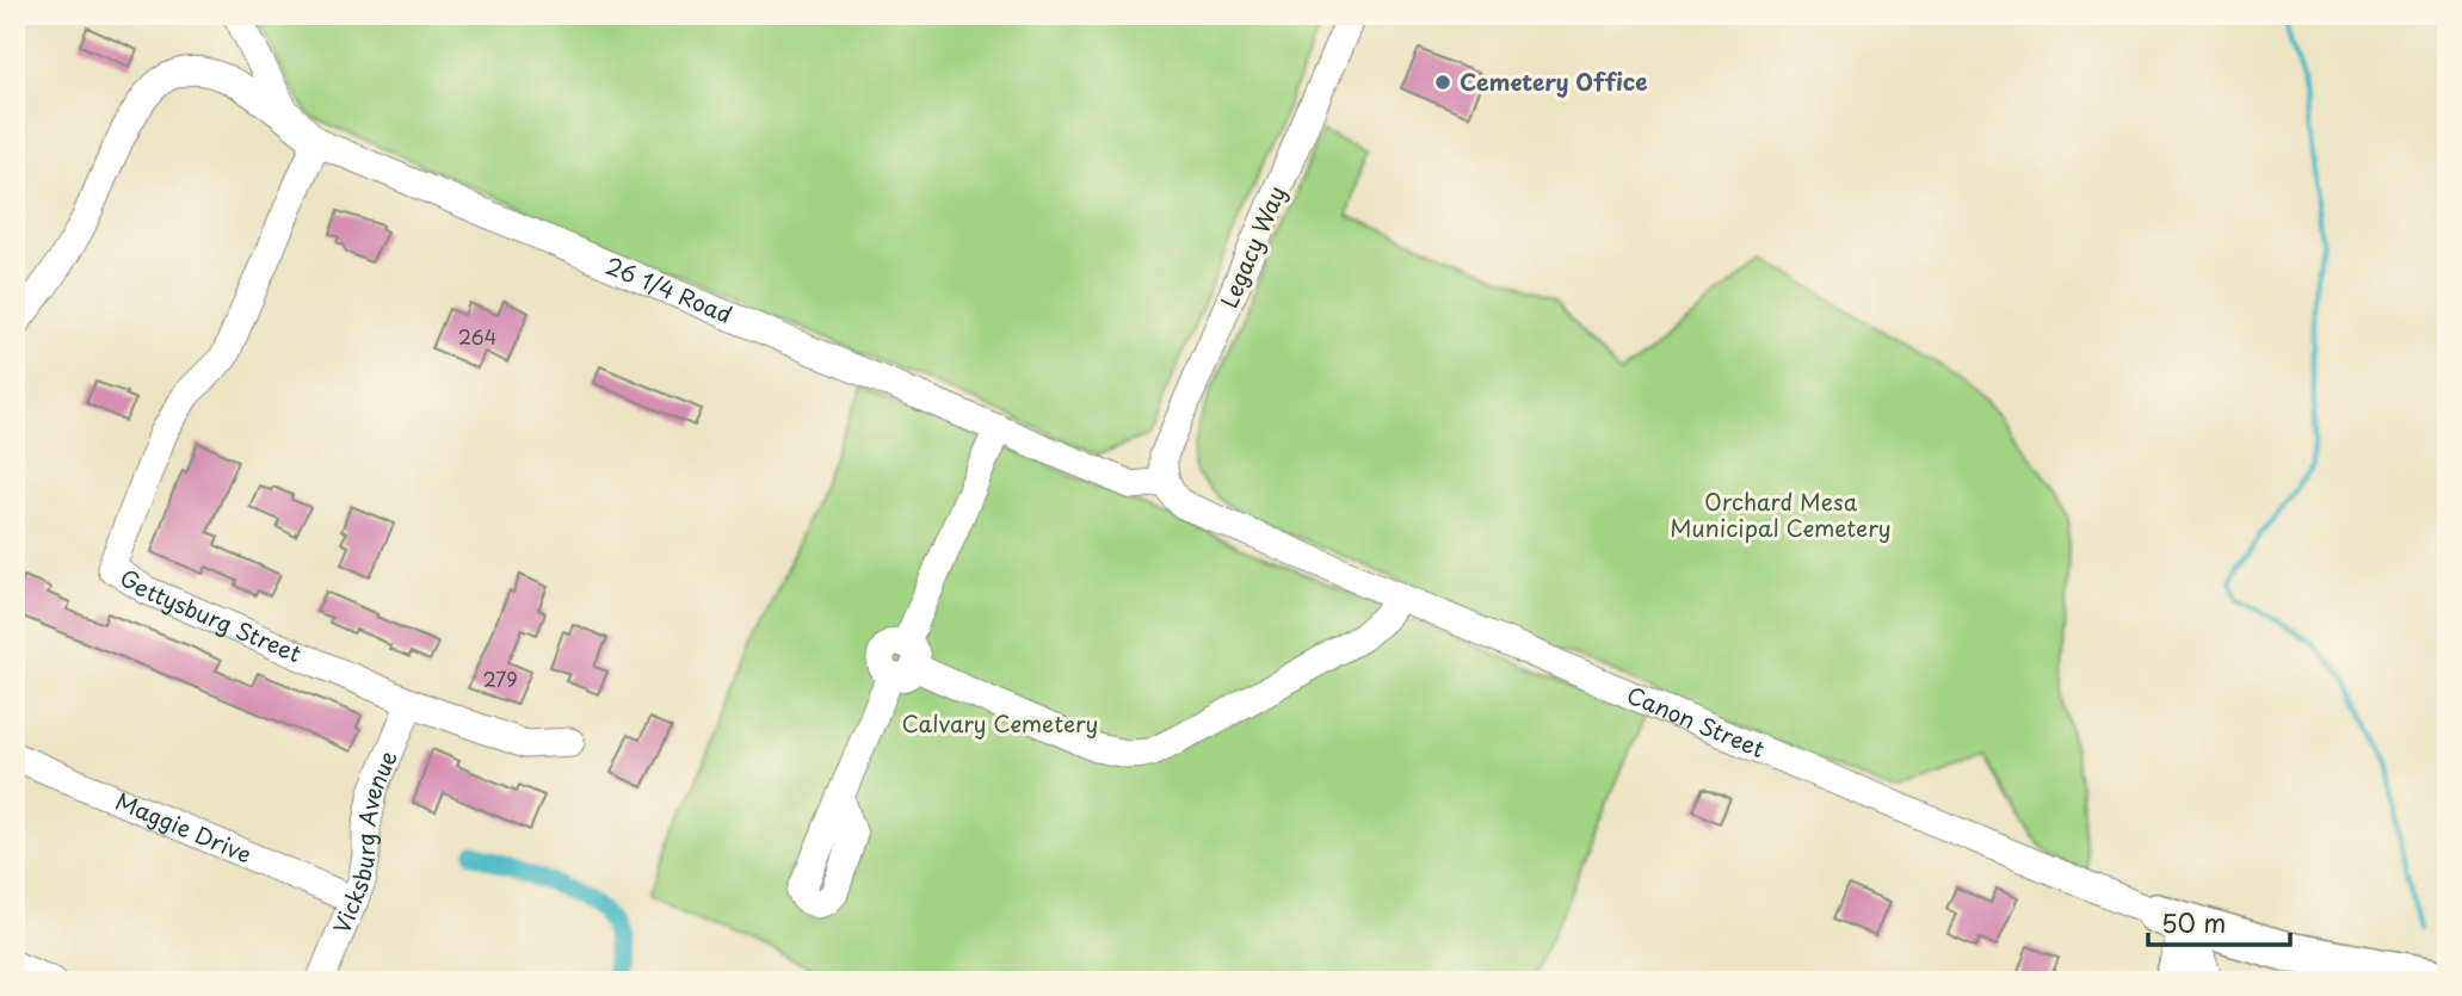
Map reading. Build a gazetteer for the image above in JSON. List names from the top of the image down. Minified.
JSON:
{"streets":{"street":["Legacy Way","26 1/4 Road","Gettysburg Street","Canon Street","Maggie Drive","Vicksburg Avenue"]},"crossings":[["Legacy Way","26 1/4 Road"],["Legacy Way","Canon Street"],["26 1/4 Road","Gettysburg Street"],["26 1/4 Road","Canon Street"],["Gettysburg Street","Vicksburg Avenue"],["Maggie Drive","Vicksburg Avenue"]],"parks":["Orchard Mesa Municipal Cemetery","Calvary Cemetery"],"places":["Cemetery Office"],"house_numbers":["264","279"],"scale_bar":"50 m"}
